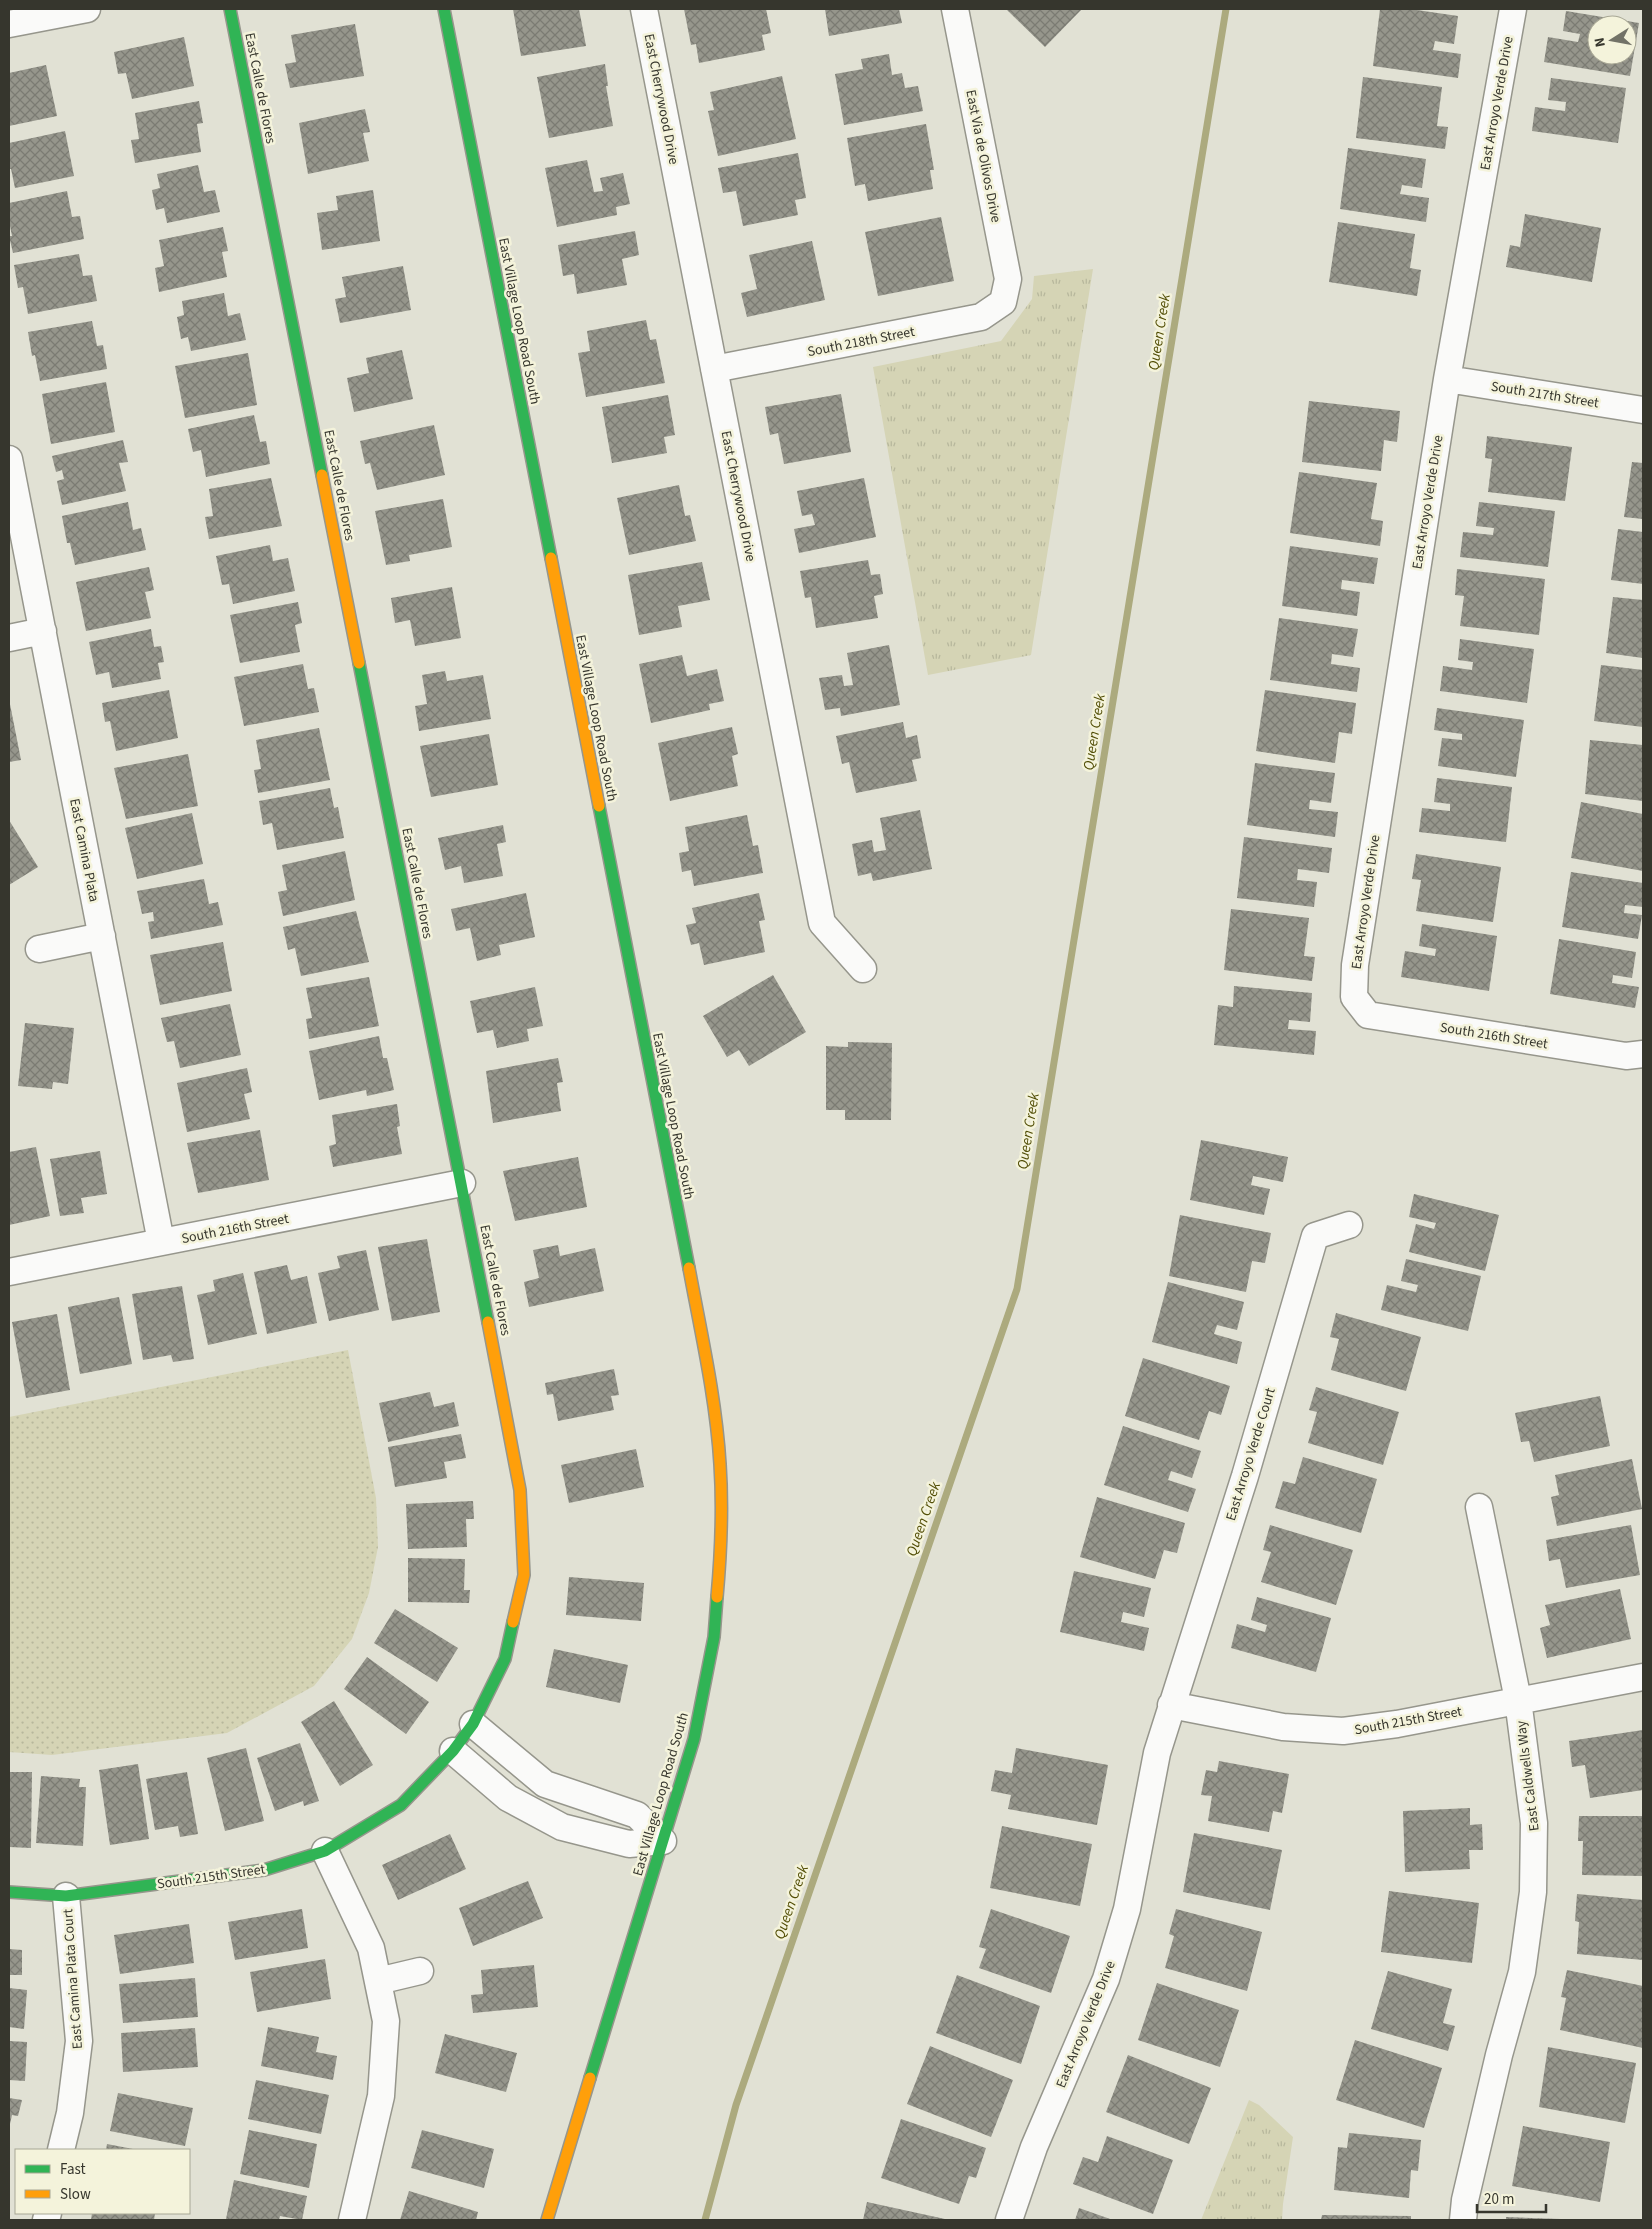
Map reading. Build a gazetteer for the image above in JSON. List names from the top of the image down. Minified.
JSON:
{"streets":{"street":["East Calle de Flores","East Cherrywood Drive","East Arroyo Verde Drive","East Via de Olivos Drive","East Village Loop Road South","South 218th Street","South 217th Street","East Camina Plata","South 216th Street","East Arroyo Verde Court","South 215th Street","East Caldwells Way","East Camina Plata Court"]},"crossings":[["East Calle de Flores","South 216th Street"],["East Calle de Flores","South 215th Street"],["East Cherrywood Drive","South 218th Street"],["East Arroyo Verde Drive","South 217th Street"],["East Arroyo Verde Drive","South 216th Street"],["East Arroyo Verde Drive","East Arroyo Verde Court"],["East Arroyo Verde Drive","South 215th Street"],["East Via de Olivos Drive","South 218th Street"],["East Camina Plata","South 216th Street"],["East Arroyo Verde Court","South 215th Street"],["South 215th Street","East Caldwells Way"],["South 215th Street","East Camina Plata Court"]],"water":["Queen Creek"],"legend":["Fast","Slow"],"scale_bar":"20 m","north":"left"}
